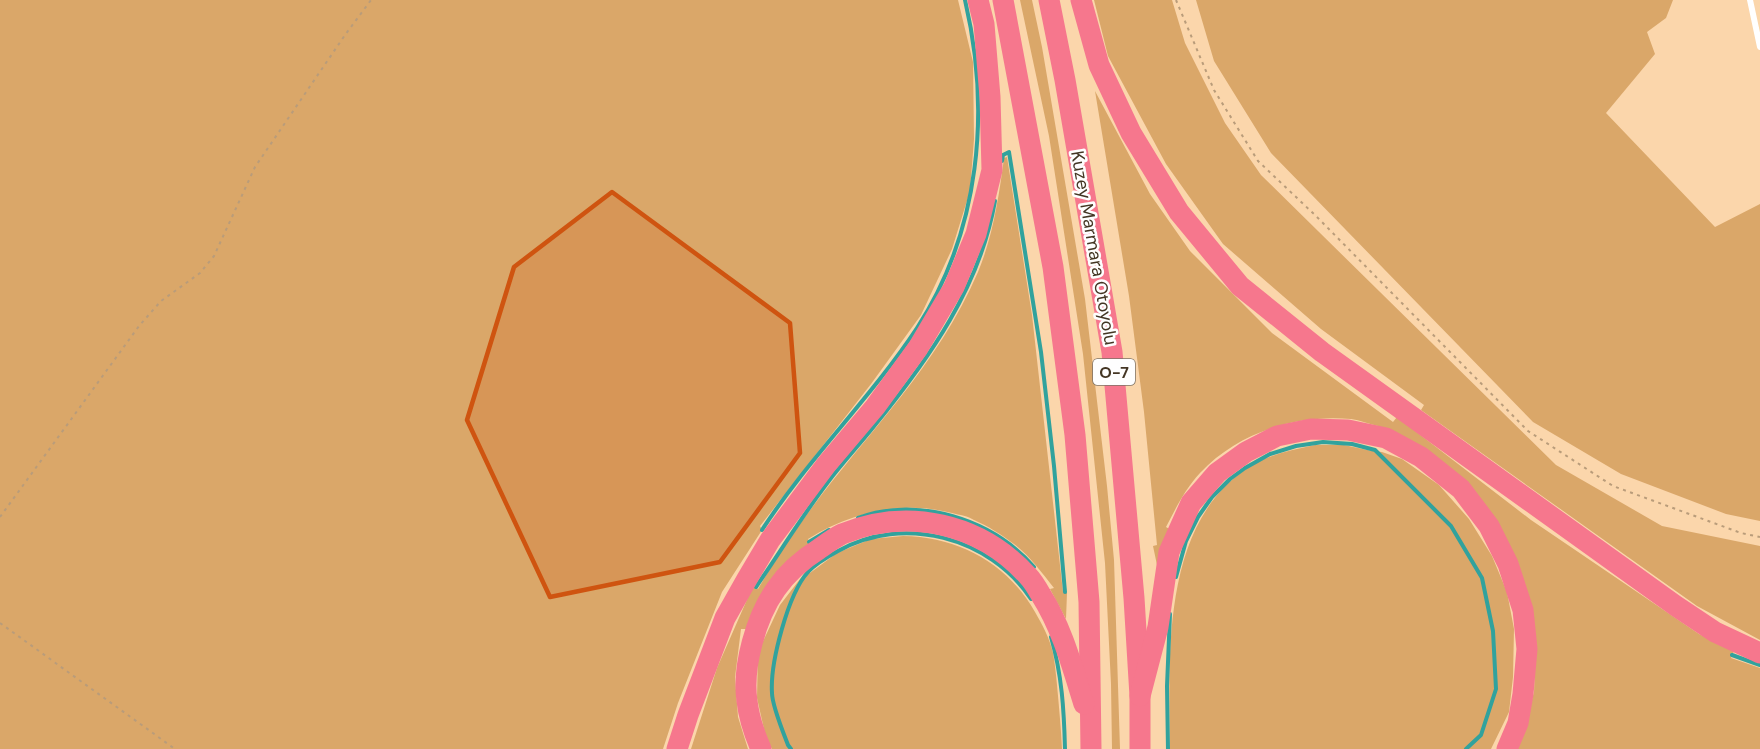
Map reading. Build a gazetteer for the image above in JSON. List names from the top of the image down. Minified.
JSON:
{"streets":{"highway":["Kuzey Marmara Otoyolu","O-7"]}}
